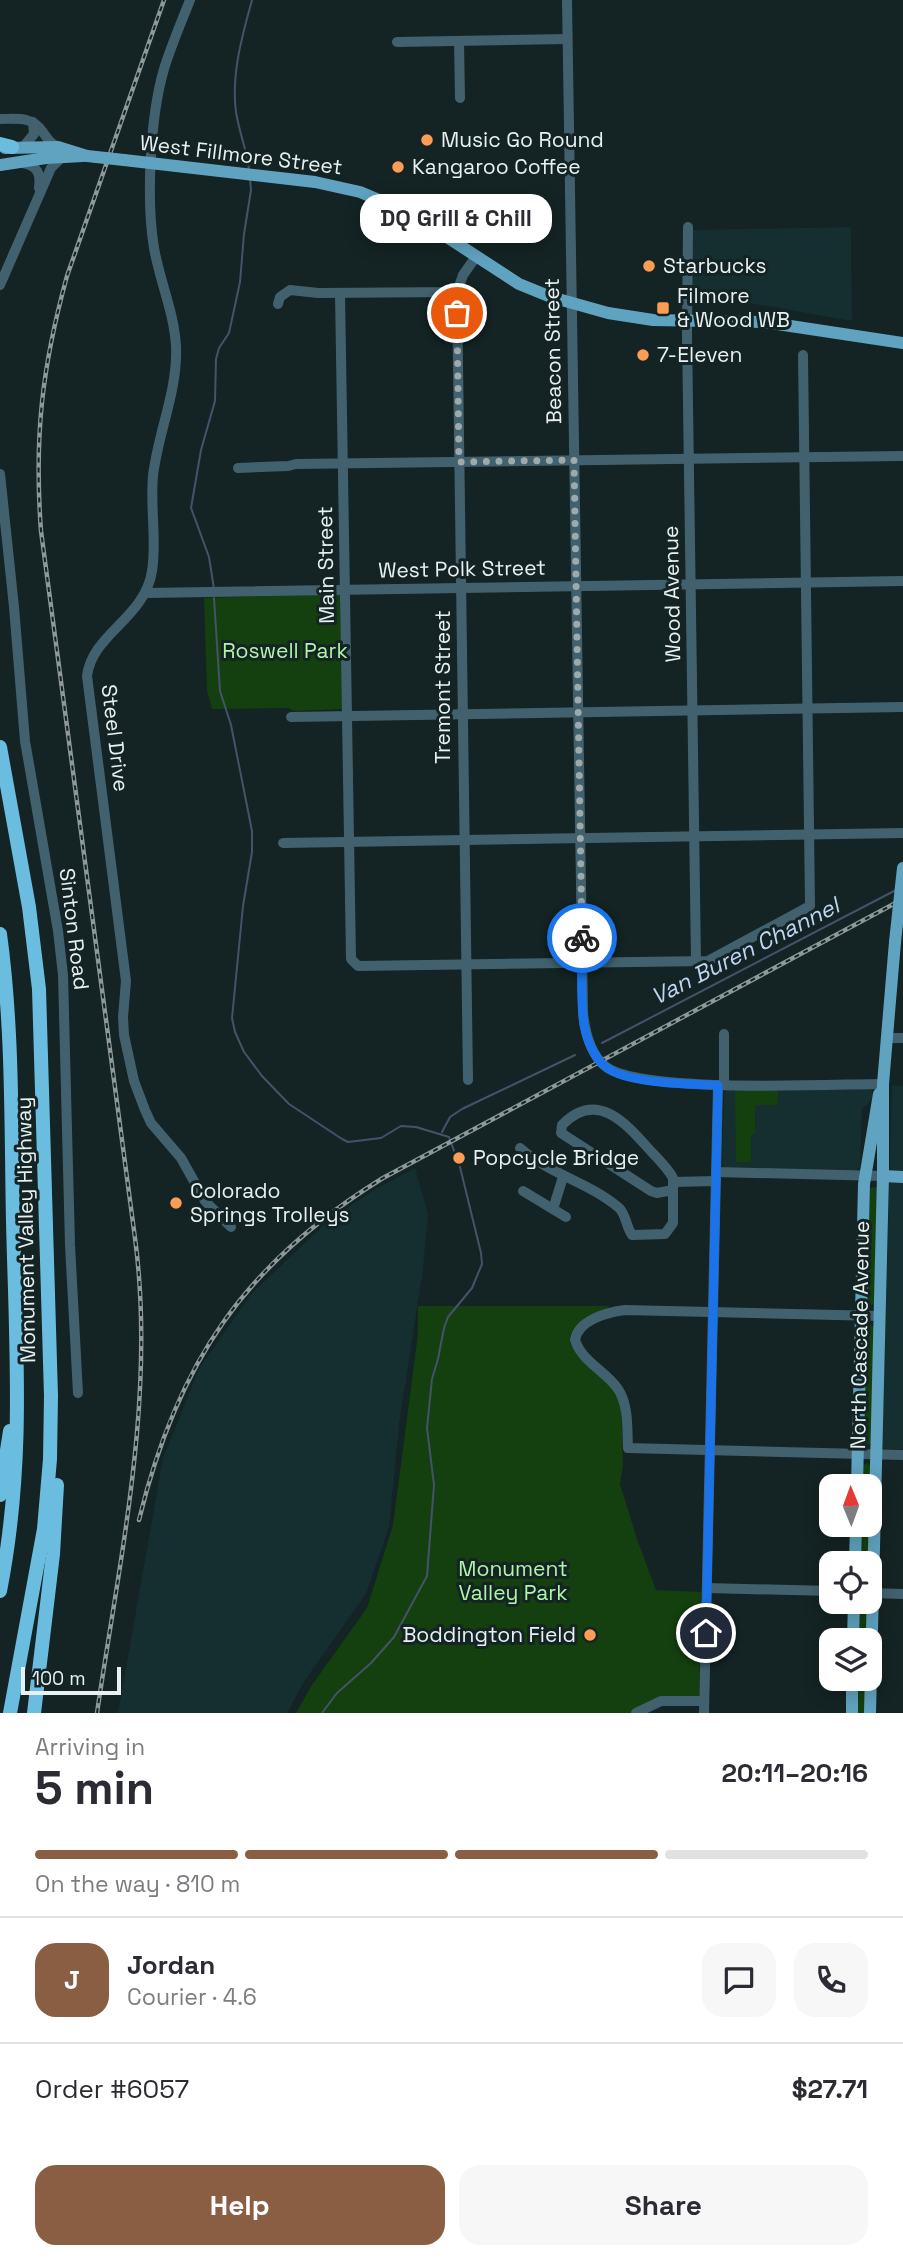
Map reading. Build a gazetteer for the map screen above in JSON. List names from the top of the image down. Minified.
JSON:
{"streets":{"highway":["Monument Valley Highway"],"main road":["West Fillmore Street","North Cascade Avenue"],"street":["Beacon Street","Main Street","West Polk Street","Wood Avenue","Tremont Street","Steel Drive","Sinton Road"]},"crossings":[["West Fillmore Street","Beacon Street"],["West Fillmore Street","Wood Avenue"],["West Fillmore Street","Steel Drive"],["Beacon Street","West Polk Street"],["Main Street","West Polk Street"],["Main Street","Tremont Street"],["West Polk Street","Wood Avenue"],["West Polk Street","Tremont Street"],["West Polk Street","Steel Drive"]],"water":["Van Buren Channel"],"parks":["Roswell Park","Monument Valley Park"],"places":{"other":["Music Go Round","Kangaroo Coffee","Starbucks","DQ Grill & Chill","7-Eleven","Popcycle Bridge","Colorado Springs Trolleys","Boddington Field"],"transit":["Filmore & Wood WB"]},"scale_bar":"100 m","north":"top","page":{"bubble":"DQ Grill & Chill","scale":"100 m","heading":["5 min","Arriving in","20:11–20:16"],"panel":["Jordan","Courier · 4.6","Order #6057","$27.71"],"bar":"On the way · 810 m","round":"J","buttons":["Help","Share"]}}
